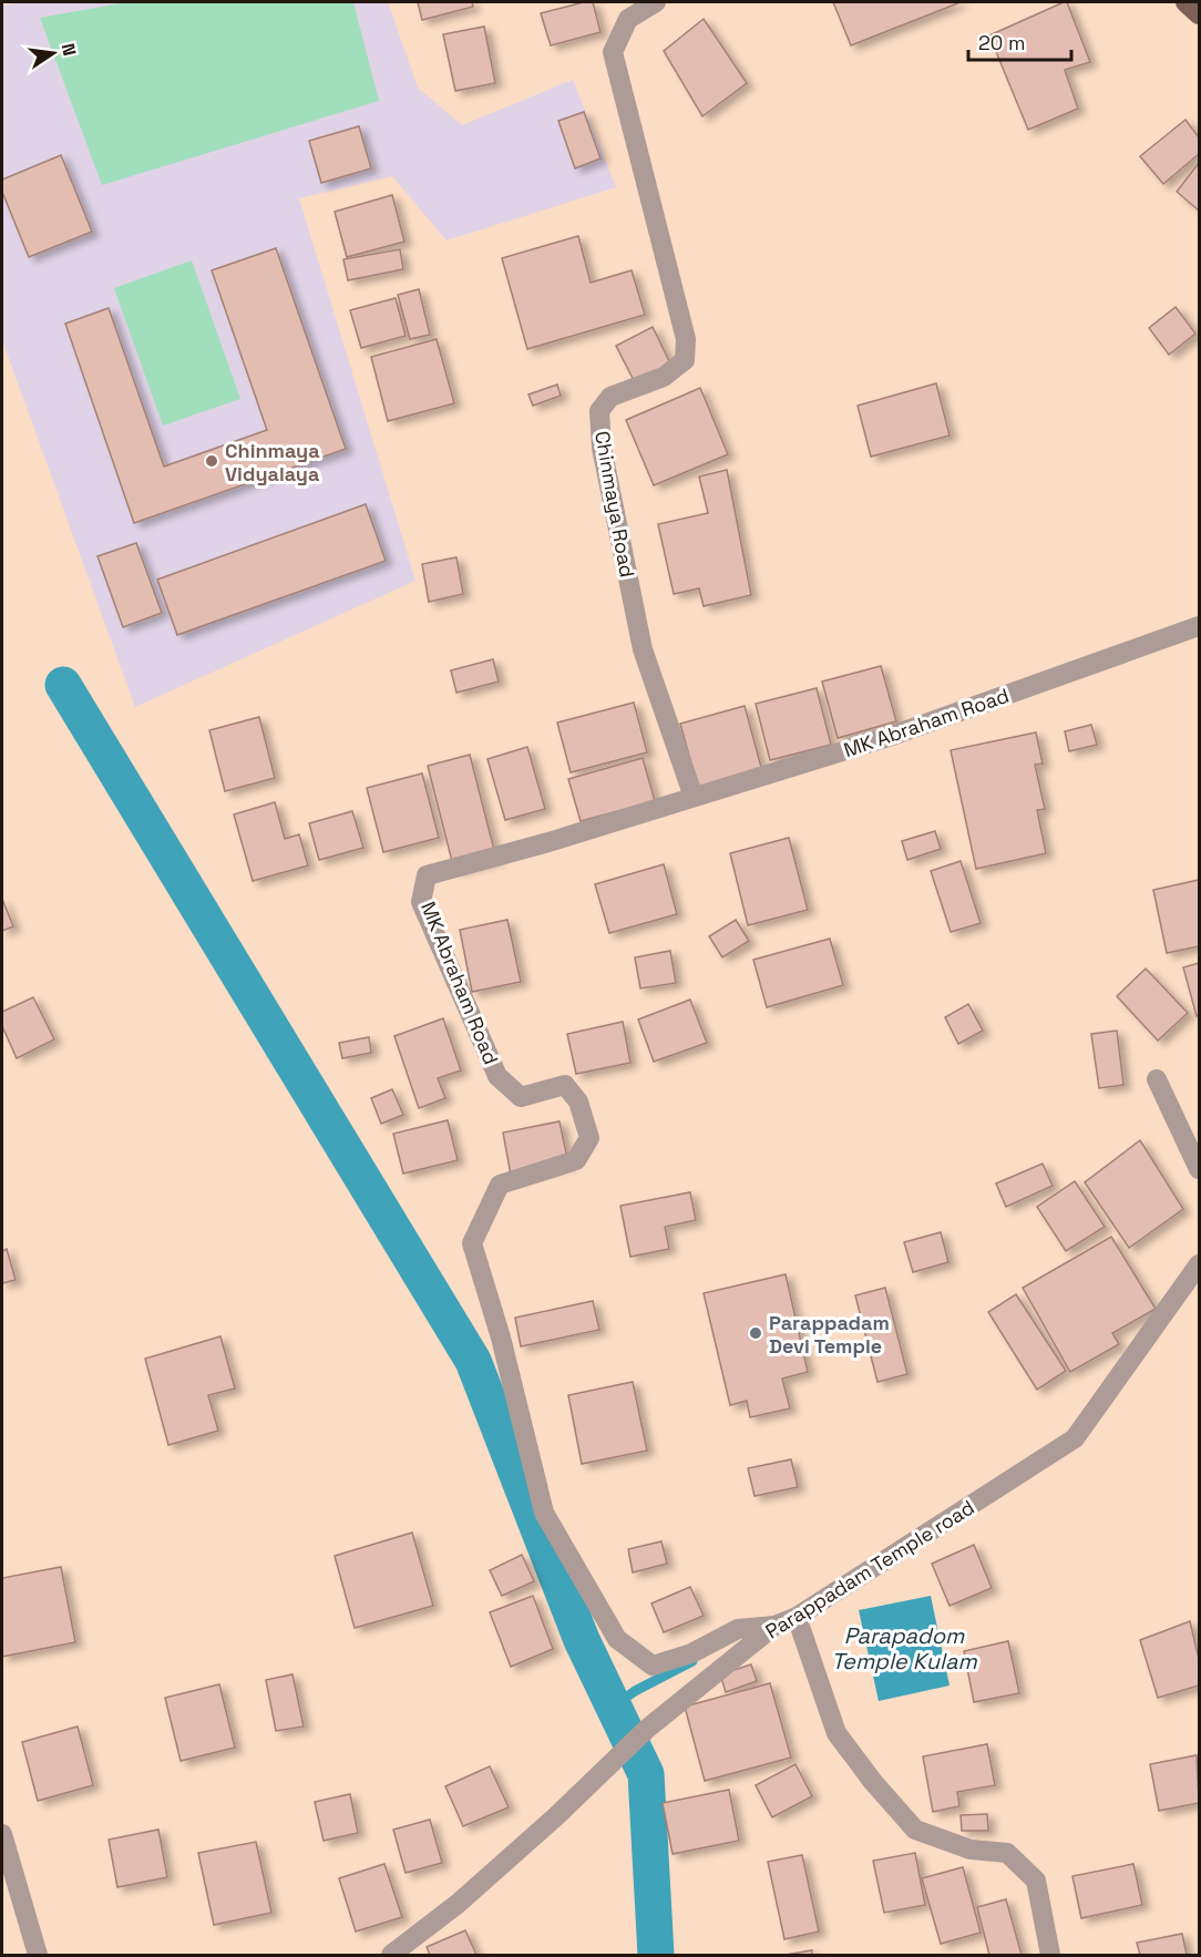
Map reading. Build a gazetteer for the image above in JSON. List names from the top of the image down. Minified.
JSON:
{"streets":{"street":["Chinmaya Road","MK Abraham Road","Parappadam Temple road"]},"crossings":[["Chinmaya Road","MK Abraham Road"],["MK Abraham Road","Parappadam Temple road"]],"water":["Parapadom Temple Kulam"],"places":["Chinmaya Vidyalaya","Parappadam Devi Temple"],"scale_bar":"20 m","north":"right"}
